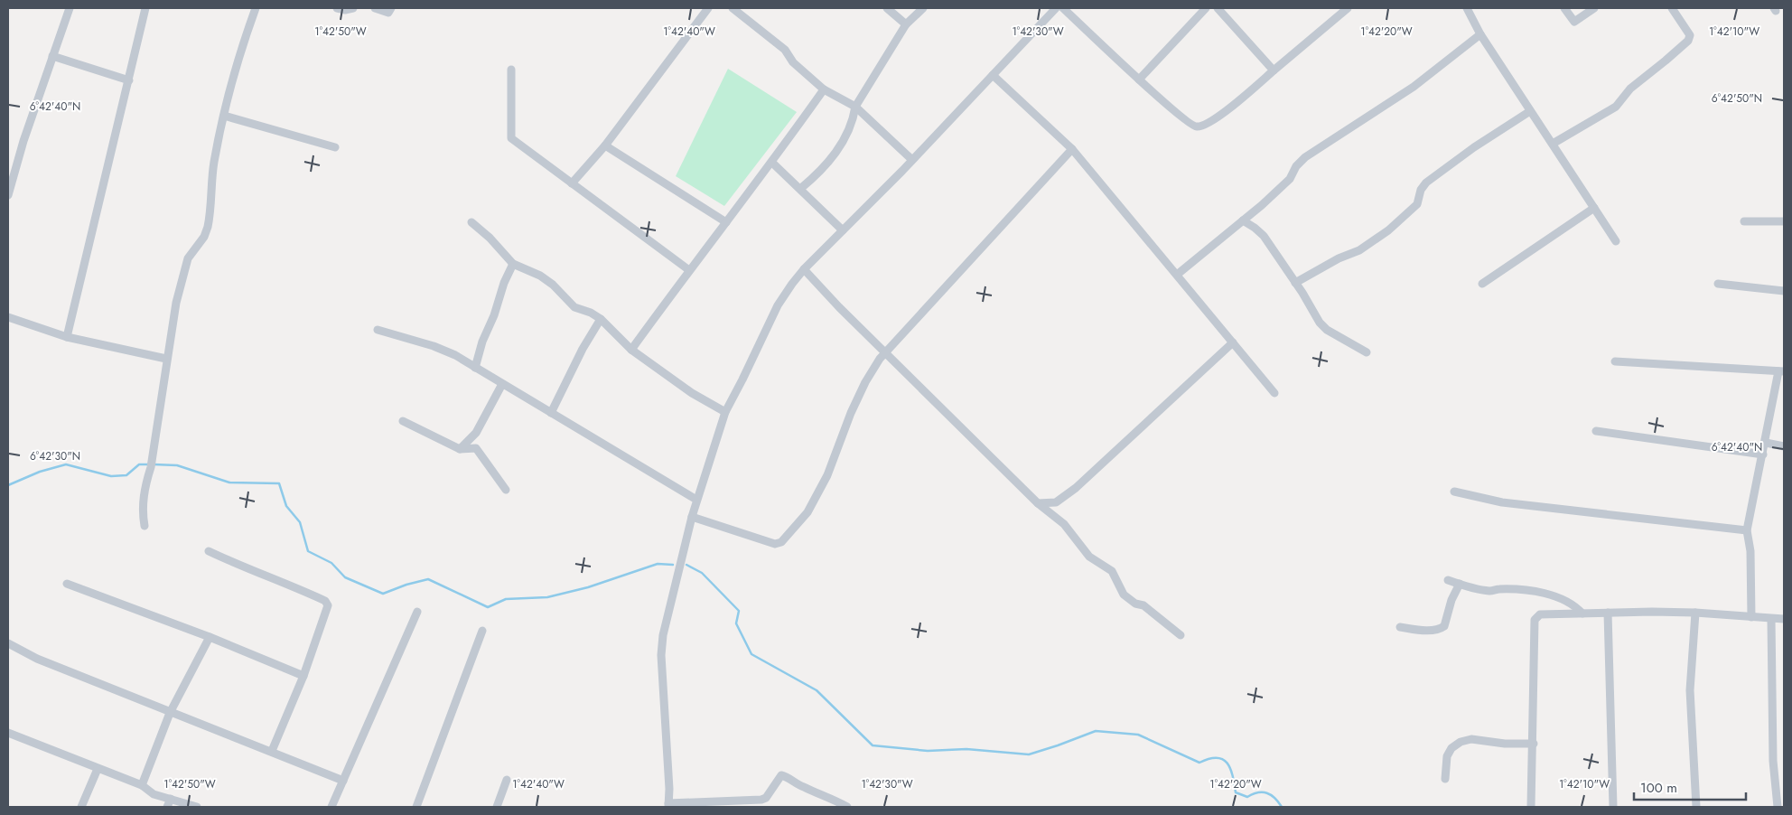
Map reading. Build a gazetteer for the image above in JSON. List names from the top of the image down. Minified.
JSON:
{"scale_bar":"100 m","coordinates":["1°42'50\"W","1°42'40\"W","1°42'30\"W","1°42'20\"W","1°42'10\"W","6°42'50\"N","6°42'40\"N","6°42'30\"N"]}
